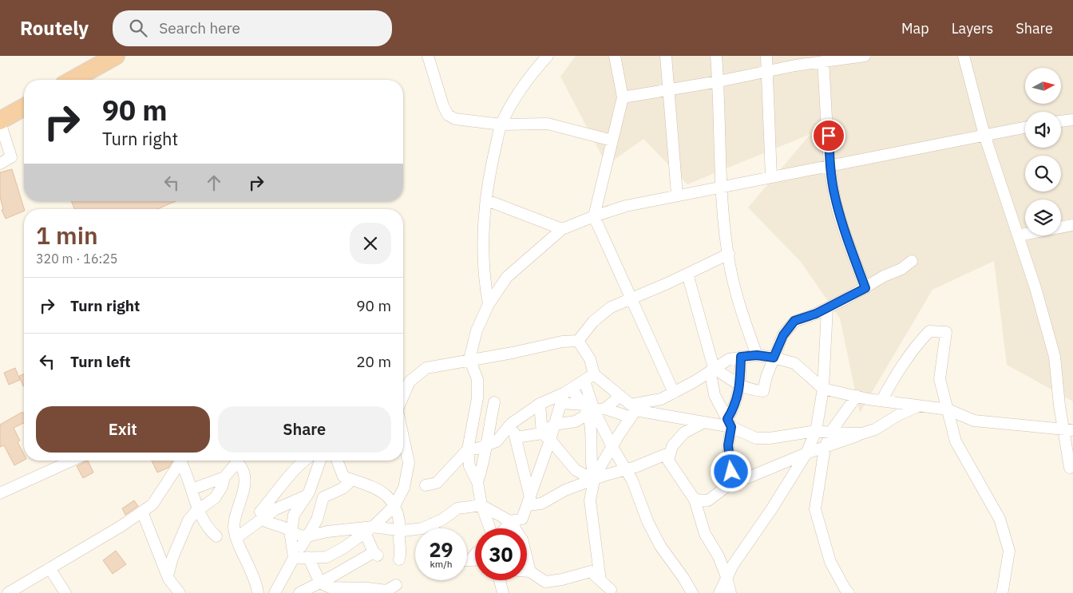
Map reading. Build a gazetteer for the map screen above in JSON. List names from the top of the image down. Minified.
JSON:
{"north":"right","page":{"header":"Routely","search":"Search here","nav":["Map","Layers","Share"],"turn":["90 m","Turn right"],"heading":["1 min","320 m · 16:25"],"list":[{"name":"Turn right","value":"90 m"},{"name":"Turn left","value":"20 m"}],"buttons":["Exit","Share"],"speed":"29 km/h","limit":"30"}}
